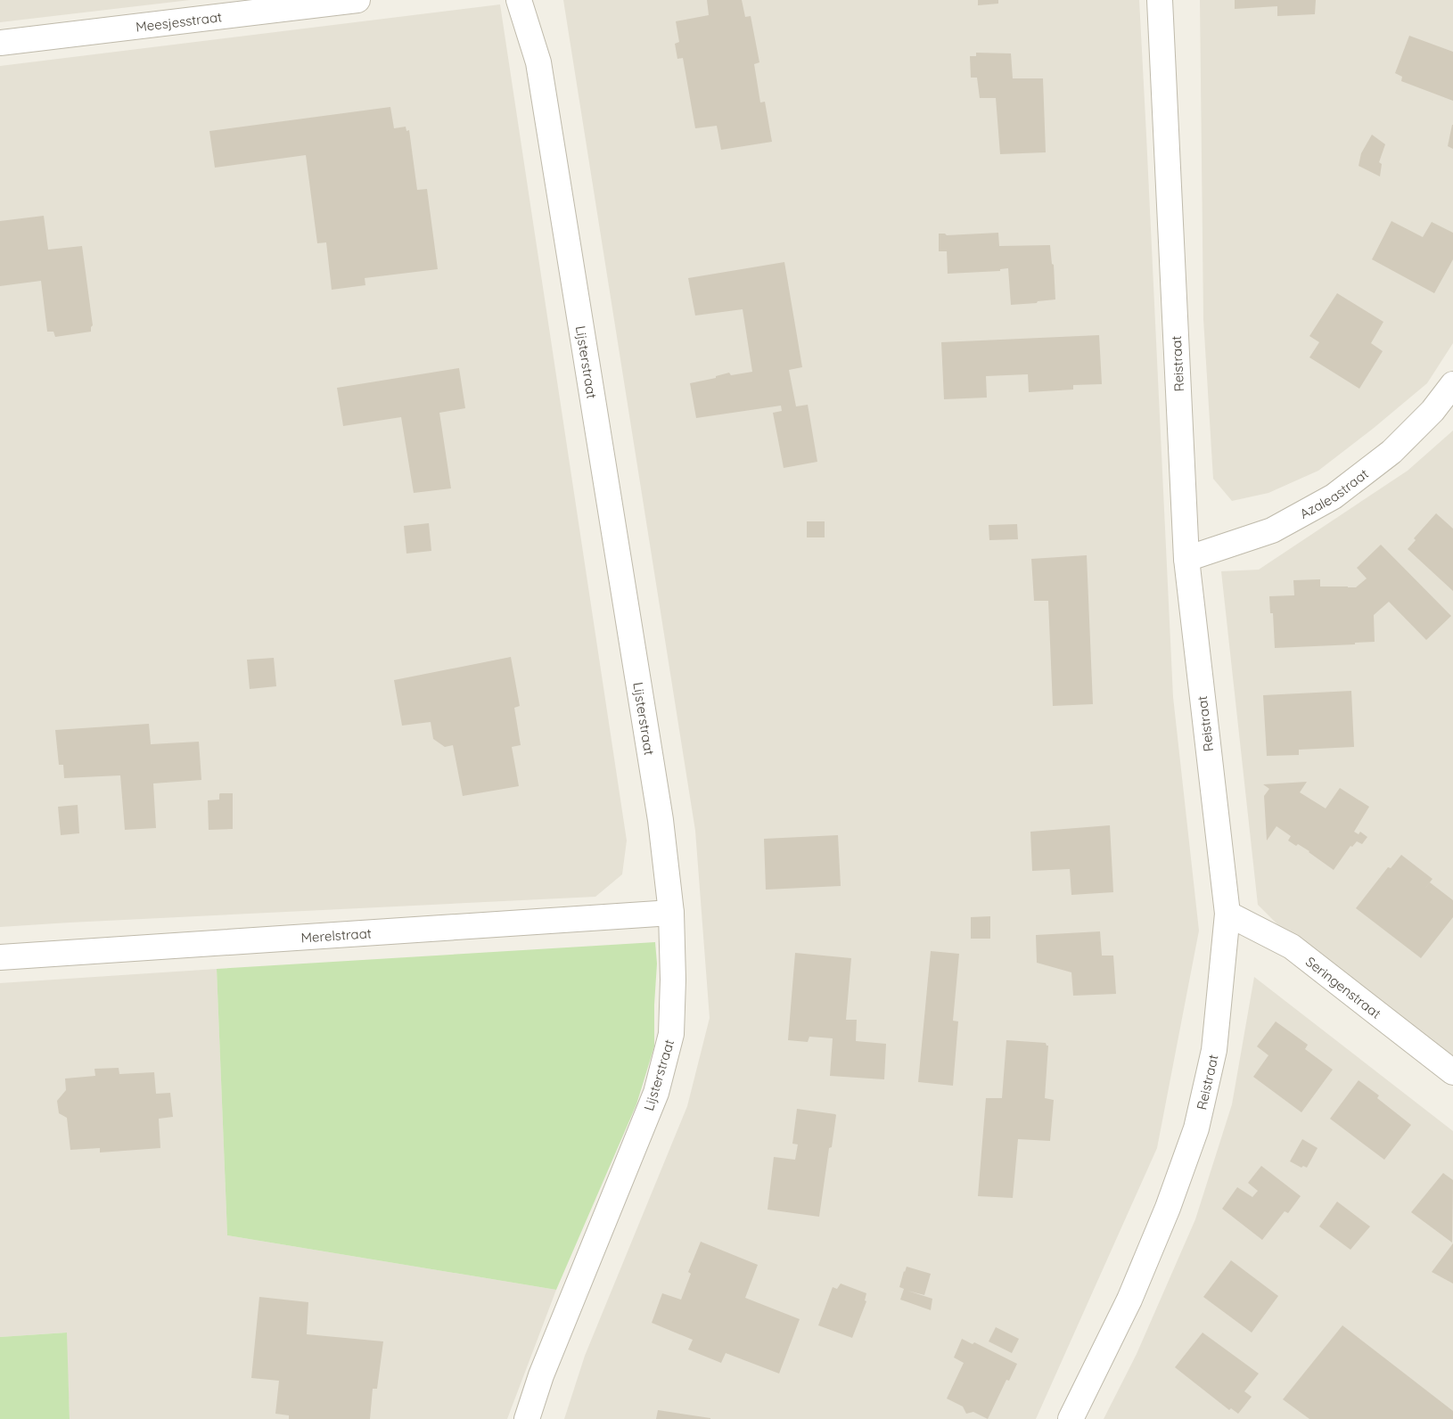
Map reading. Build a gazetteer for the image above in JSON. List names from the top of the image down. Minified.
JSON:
{"streets":{"street":["Meesjesstraat","Lijsterstraat","Reistraat","Azaleastraat","Merelstraat","Seringenstraat"]},"crossings":[["Lijsterstraat","Merelstraat"],["Reistraat","Azaleastraat"],["Reistraat","Seringenstraat"]]}
